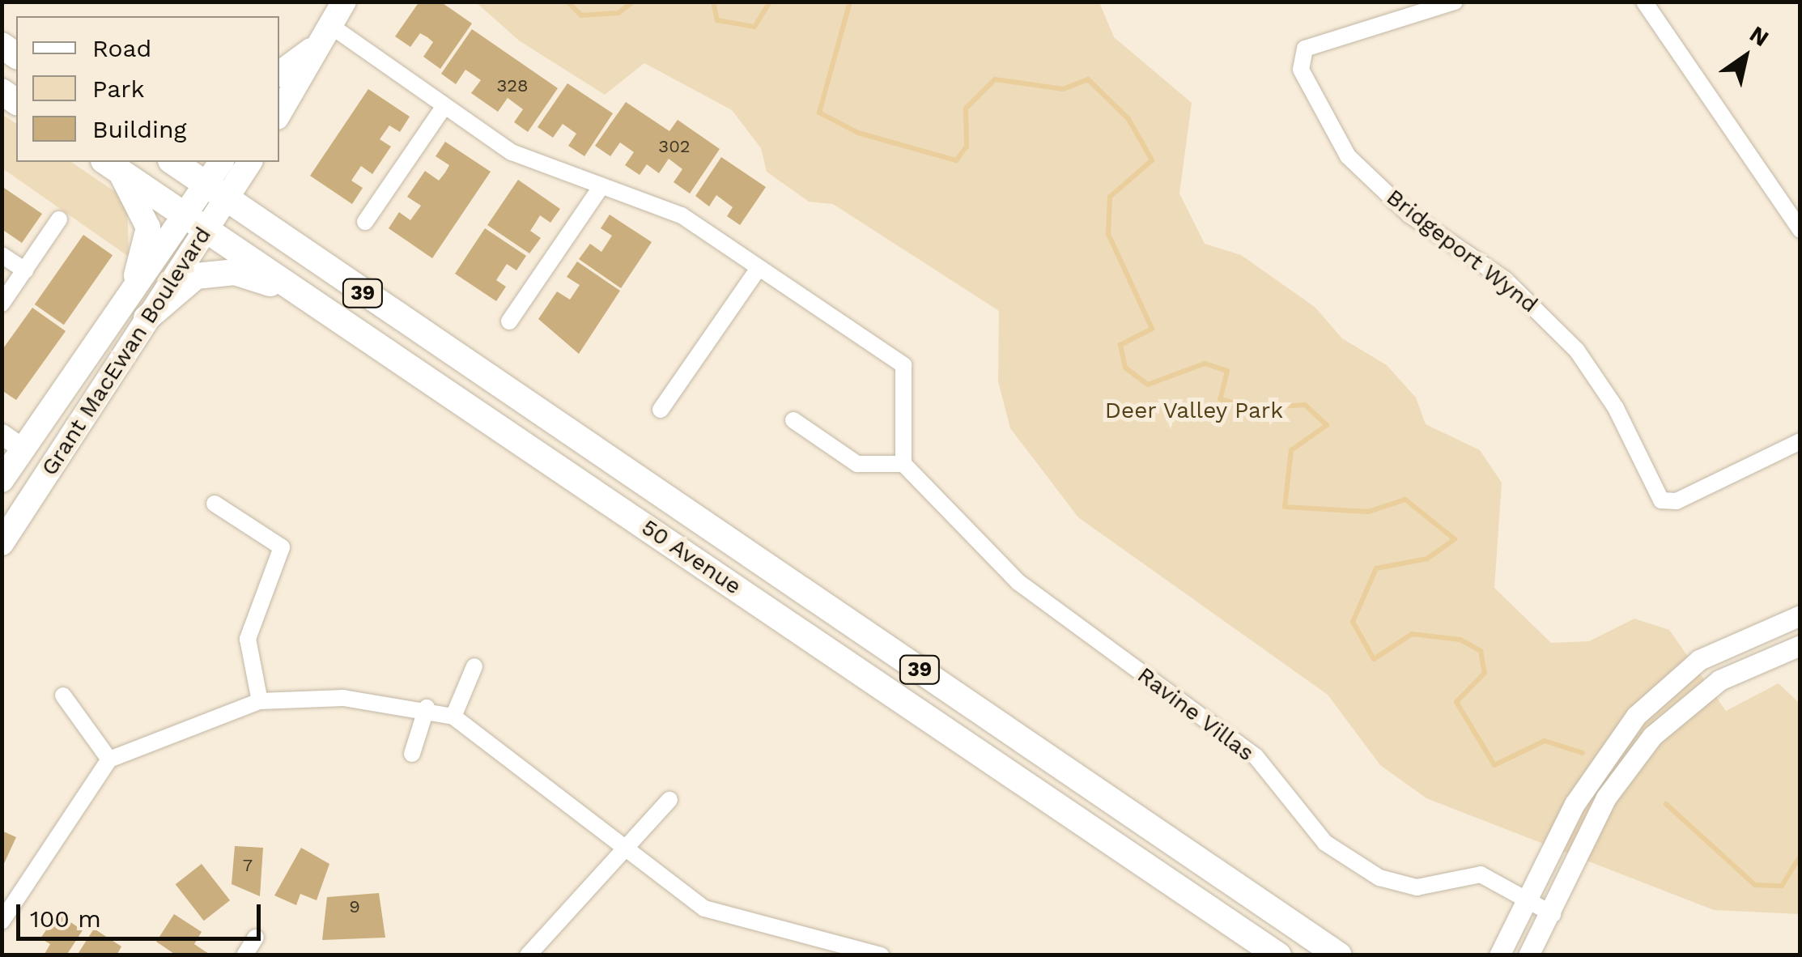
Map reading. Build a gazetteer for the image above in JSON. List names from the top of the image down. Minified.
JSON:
{"streets":{"main road":["39","Grant MacEwan Boulevard","50 Avenue"],"street":["Bridgeport Wynd","Ravine Villas"]},"crossings":[["Grant MacEwan Boulevard","50 Avenue"]],"parks":["Deer Valley Park"],"house_numbers":["328","302","7","9"],"legend":["Road","Park","Building"],"scale_bar":"100 m","north":"top right"}
